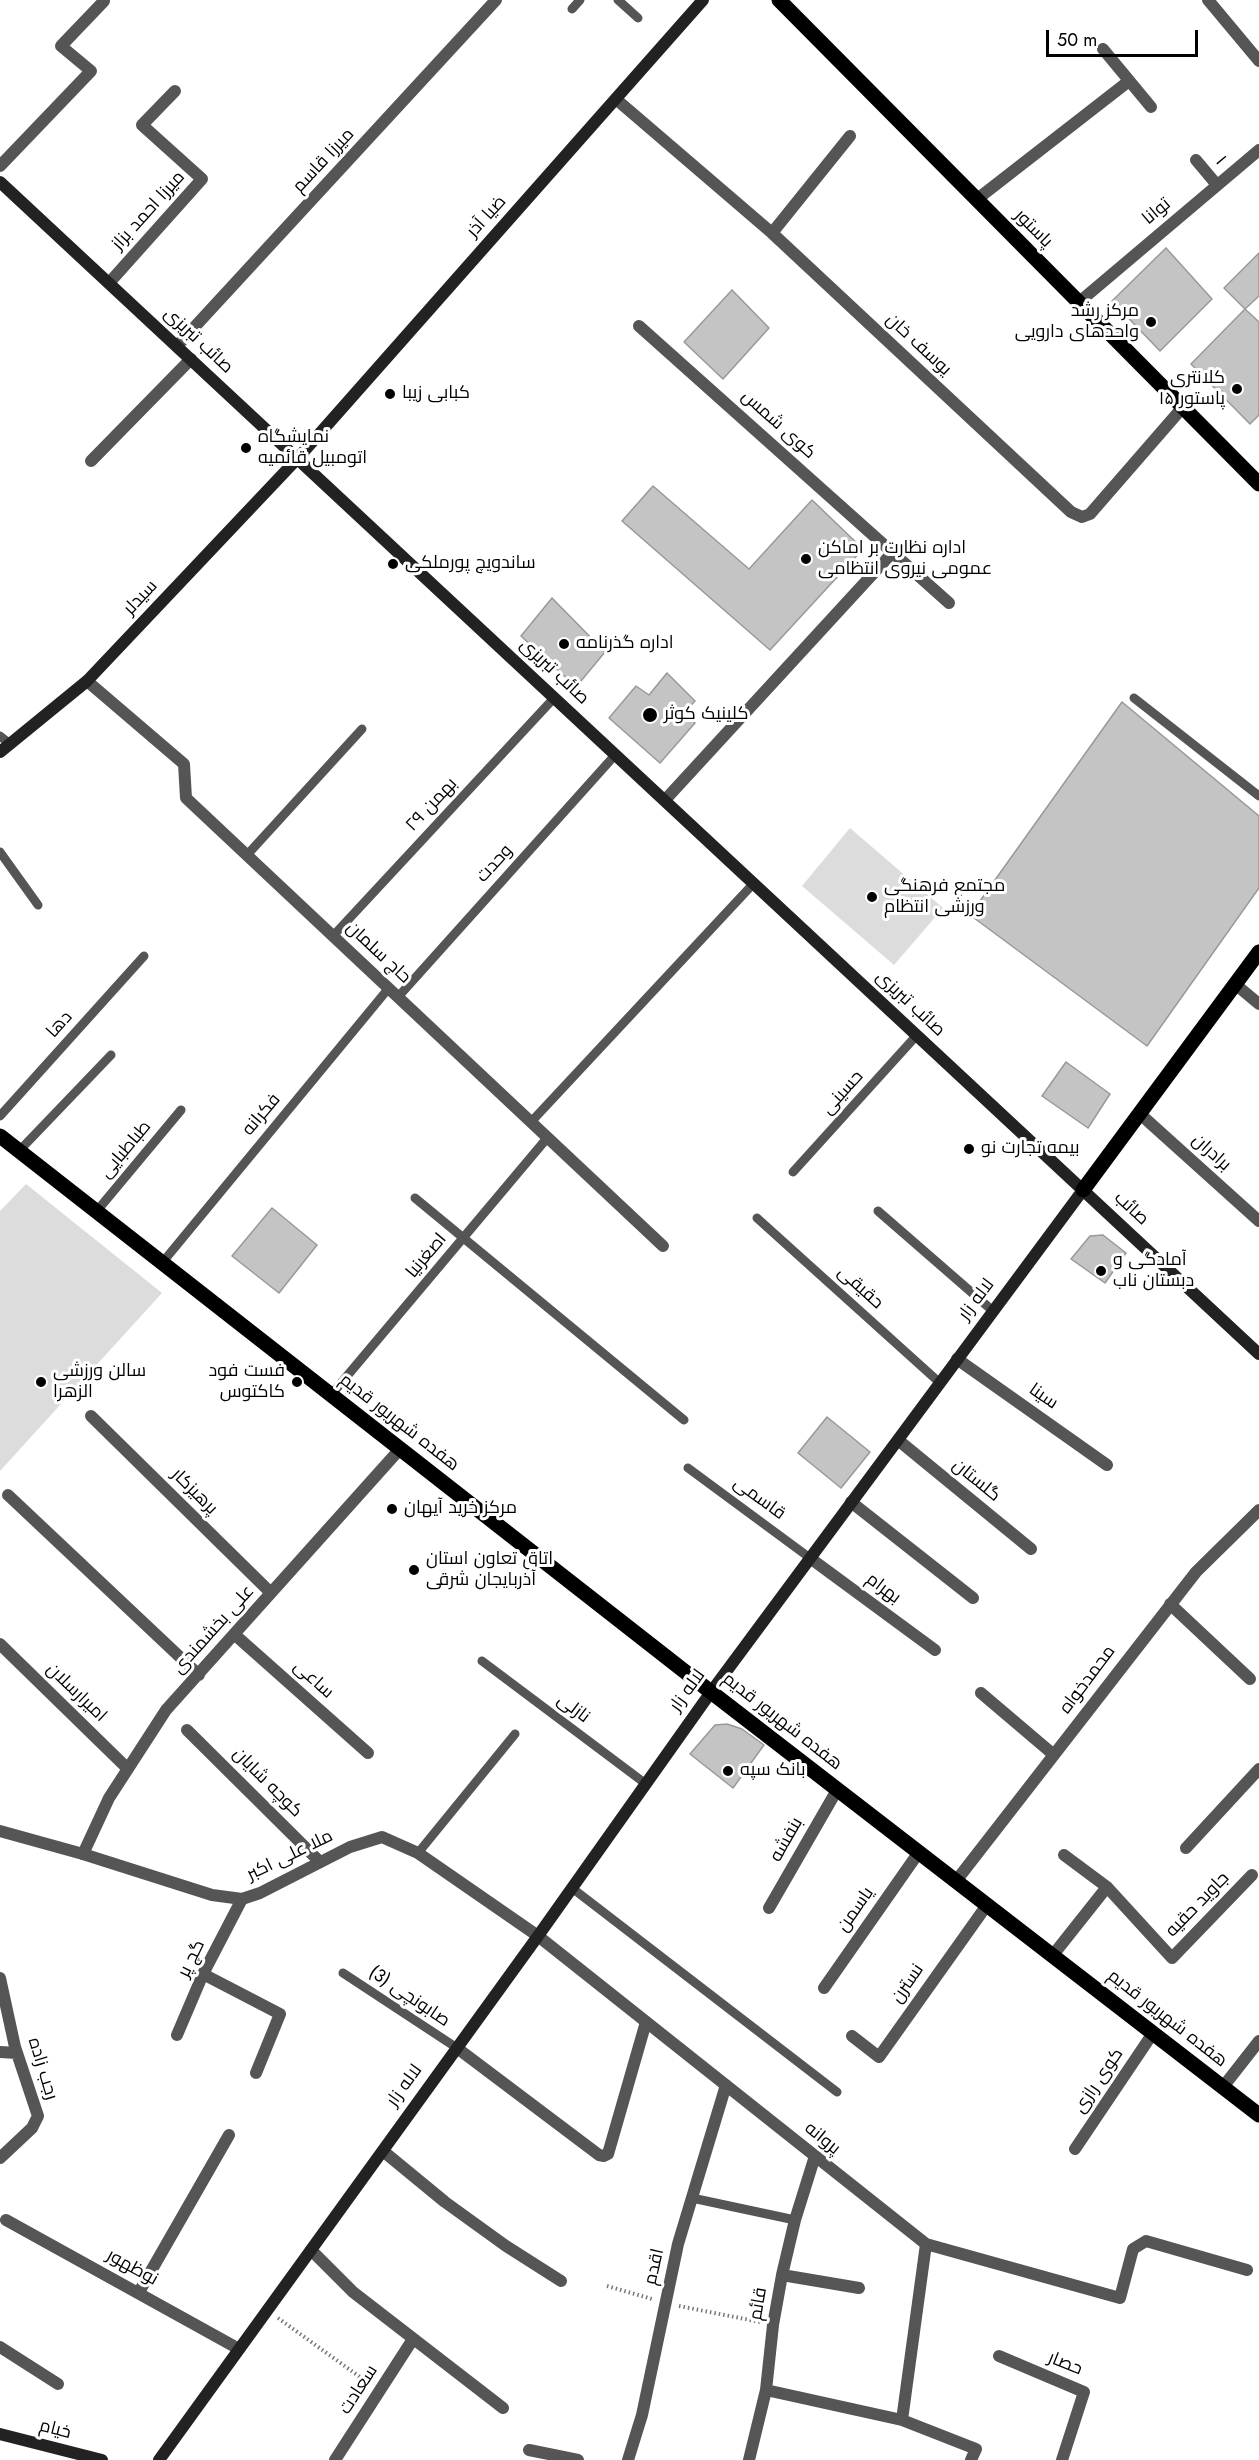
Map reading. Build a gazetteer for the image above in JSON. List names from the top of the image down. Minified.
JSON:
{"streets":{"main road":["ضیا آذر","پاستور","صائب تبریزی","سیدلر","صائب","لاله زار","هفده شهریور قدیم","خیام"],"street":["میرزا قاسم","۱","میرزا احمد بزاز","توانا","یوسف خان","کوی شمس","حاج سلمان","برادران","سینا","گلستان","پرهیزکار","بهرام","علی بخشمندی","ساعی","محمدخواه","امیرارسلان","کوچه شایان","بنفشه","ملا علی اکبر","جاوید حقیه","یاسمن","گچ پر","نسترن","رجب زاده","کوی رازی","پروانه","اقدم","نوظهور","قائم","حصار","سعادت"],"lane":["۲۹ بهمن","وحدت","دها","حسینی","فکرانه","طباطبایی","اصغرنیا","حقیقی","قاسمی","نازلی","صابونچی (3)"]},"crossings":[["میرزا قاسم","صائب تبریزی"],["۱","توانا"],["میرزا احمد بزاز","صائب تبریزی"],["توانا","پاستور"],["ضیا آذر","صائب تبریزی"],["ضیا آذر","یوسف خان"],["ضیا آذر","سیدلر"],["پاستور","یوسف خان"],["صائب تبریزی","سیدلر"],["صائب تبریزی","۲۹ بهمن"],["صائب تبریزی","وحدت"],["صائب تبریزی","حسینی"],["صائب تبریزی","صائب"],["صائب تبریزی","لاله زار"],["سیدلر","حاج سلمان"],["۲۹ بهمن","حاج سلمان"],["وحدت","حاج سلمان"],["وحدت","فکرانه"],["حاج سلمان","فکرانه"],["حاج سلمان","اصغرنیا"],["فکرانه","هفده شهریور قدیم"],["طباطبایی","هفده شهریور قدیم"],["برادران","لاله زار"],["صائب","لاله زار"],["اصغرنیا","هفده شهریور قدیم"],["حقیقی","لاله زار"],["لاله زار","سینا"],["لاله زار","هفده شهریور قدیم"],["لاله زار","گلستان"],["لاله زار","قاسمی"],["لاله زار","بهرام"],["لاله زار","نازلی"],["لاله زار","ملا علی اکبر"],["لاله زار","صابونچی (3)"],["لاله زار","پروانه"],["لاله زار","نوظهور"],["هفده شهریور قدیم","علی بخشمندی"],["هفده شهریور قدیم","محمدخواه"],["هفده شهریور قدیم","بنفشه"],["هفده شهریور قدیم","یاسمن"],["هفده شهریور قدیم","نسترن"],["هفده شهریور قدیم","کوی رازی"],["پرهیزکار","علی بخشمندی"],["قاسمی","بهرام"],["علی بخشمندی","ساعی"],["علی بخشمندی","امیرارسلان"],["علی بخشمندی","ملا علی اکبر"],["کوچه شایان","ملا علی اکبر"],["ملا علی اکبر","گچ پر"],["ملا علی اکبر","پروانه"],["پروانه","اقدم"],["پروانه","قائم"]],"places":["مرکز رشد واحدهای دارویی","کلانتری ۱۵ پاستور","کبابی زیبا","نمایشگاه اتومبیل قائمیه","اداره نظارت بر اماکن عمومی نیروی انتظامی","ساندویچ پورملکی","اداره گذرنامه","کلینیک کوثر","مجتمع فرهنگی ورزشی انتظام","بیمه تجارت نو","آمادگی و دبستان ناب","سالن ورزشی الزهرا","فست فود کاکتوس","مرکز خرید آیهان","اتاق تعاون استان آذربایجان شرقی","بانک سپه"],"scale_bar":"50 m"}
